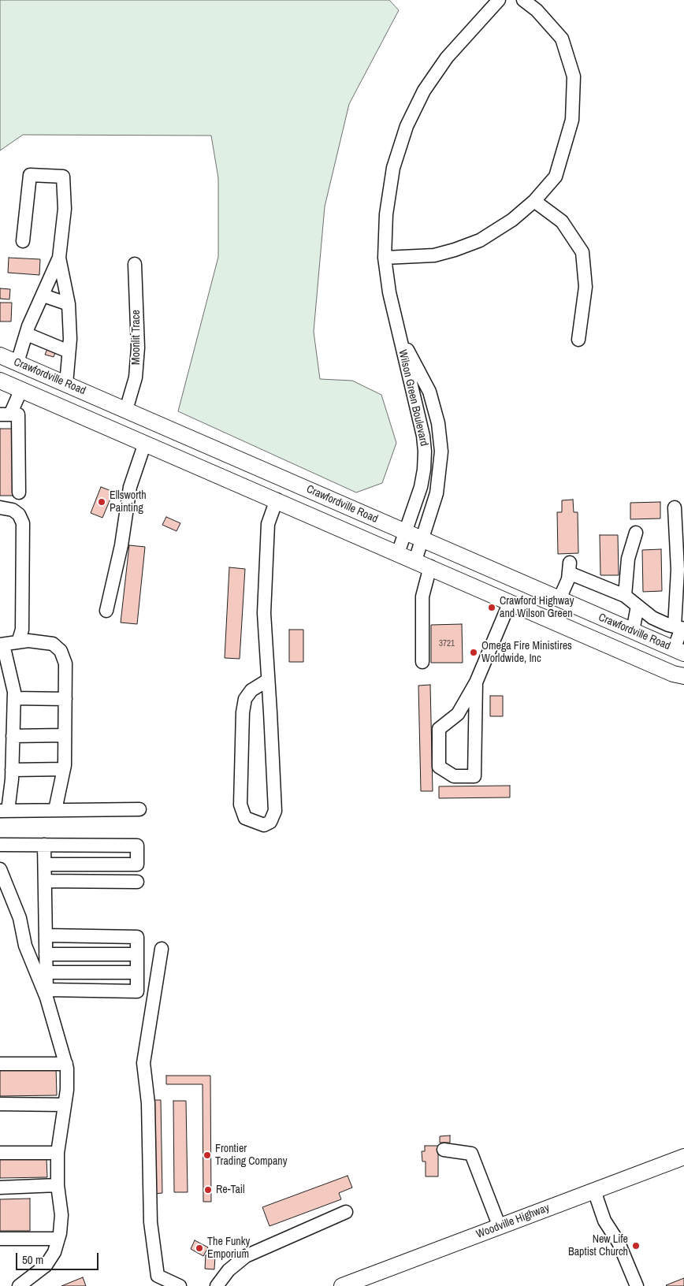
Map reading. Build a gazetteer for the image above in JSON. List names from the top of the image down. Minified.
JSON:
{"streets":{"main road":["Crawfordville Road","Woodville Highway"],"street":["Moonlit Trace","Wilson Green Boulevard"]},"crossings":[["Moonlit Trace","Crawfordville Road"],["Crawfordville Road","Wilson Green Boulevard"]],"places":["Ellsworth Painting","Crawford Highway and Wilson Green","Omega Fire Ministires Worldwide, Inc","Frontier Trading Company","Re-Tail","New Life Baptist Church","The Funky Emporium"],"house_numbers":["3721"],"scale_bar":"50 m"}
